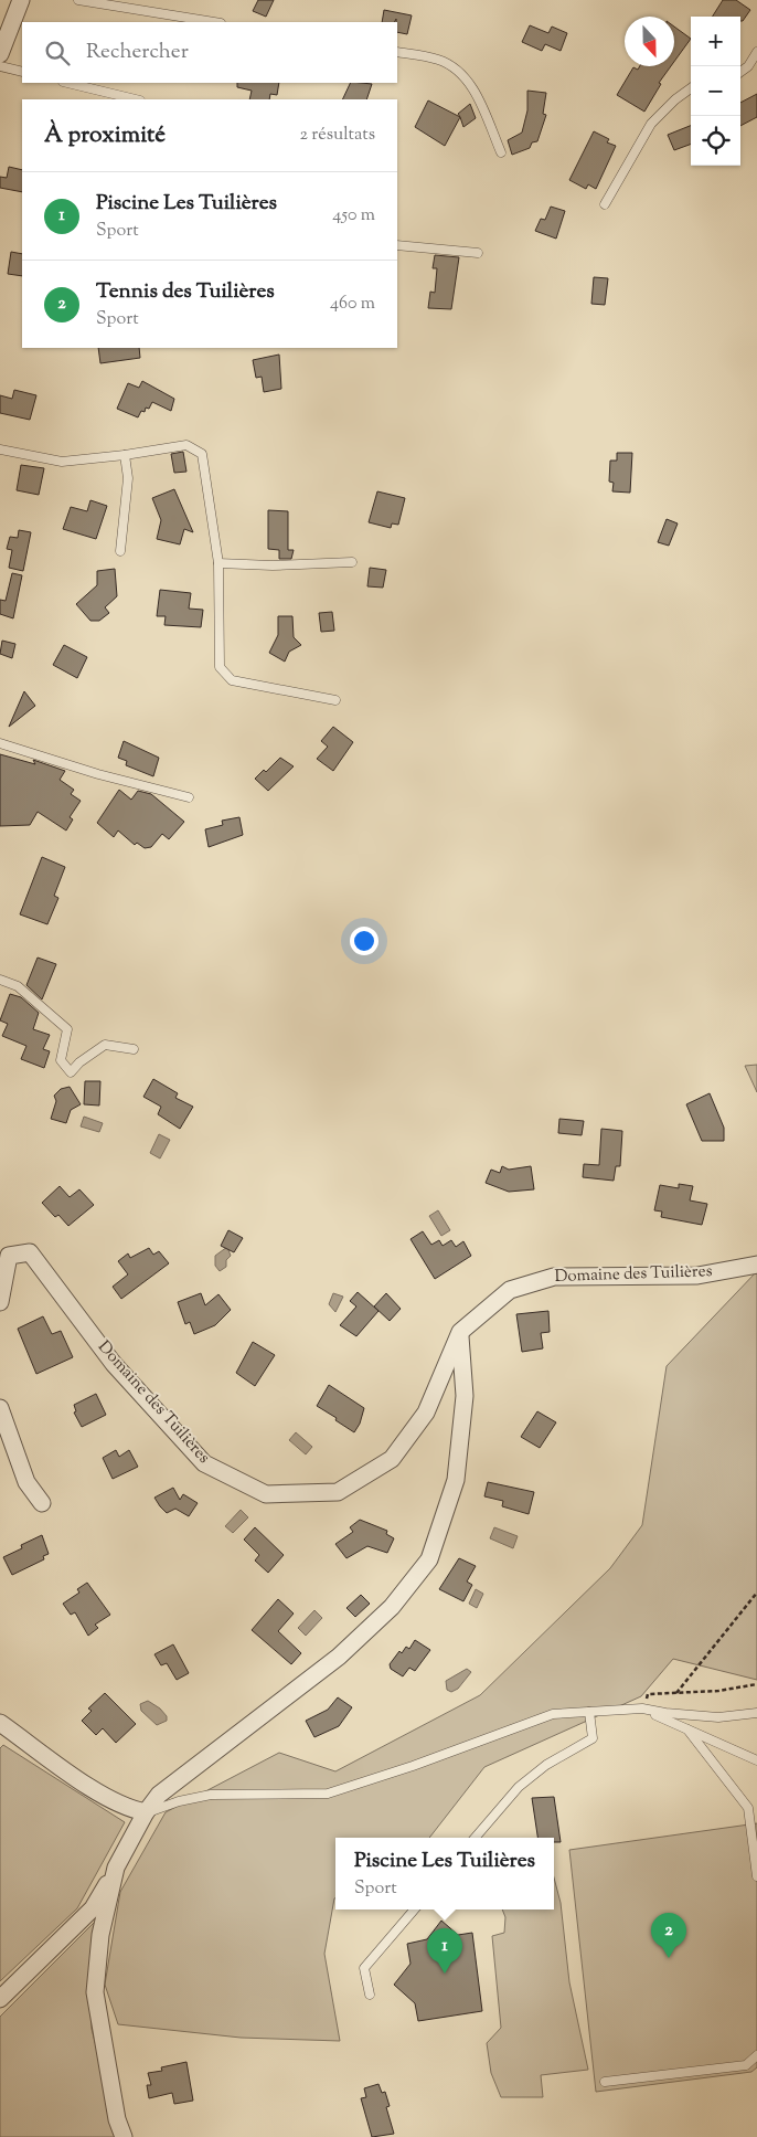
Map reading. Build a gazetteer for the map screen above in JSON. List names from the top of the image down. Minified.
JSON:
{"streets":{"street":["Domaine des Tuilières"]},"north":"bottom","page":{"map_buttons":["+","−"],"search":"Rechercher","heading":["À proximité","2 résultats"],"list":[{"mark":"1","name":"Piscine Les Tuilières","note":"Sport","value":"450 m"},{"mark":"2","name":"Tennis des Tuilières","note":"Sport","value":"460 m"}],"popup":["Piscine Les Tuilières","Sport"],"pins":["2","1"]}}
